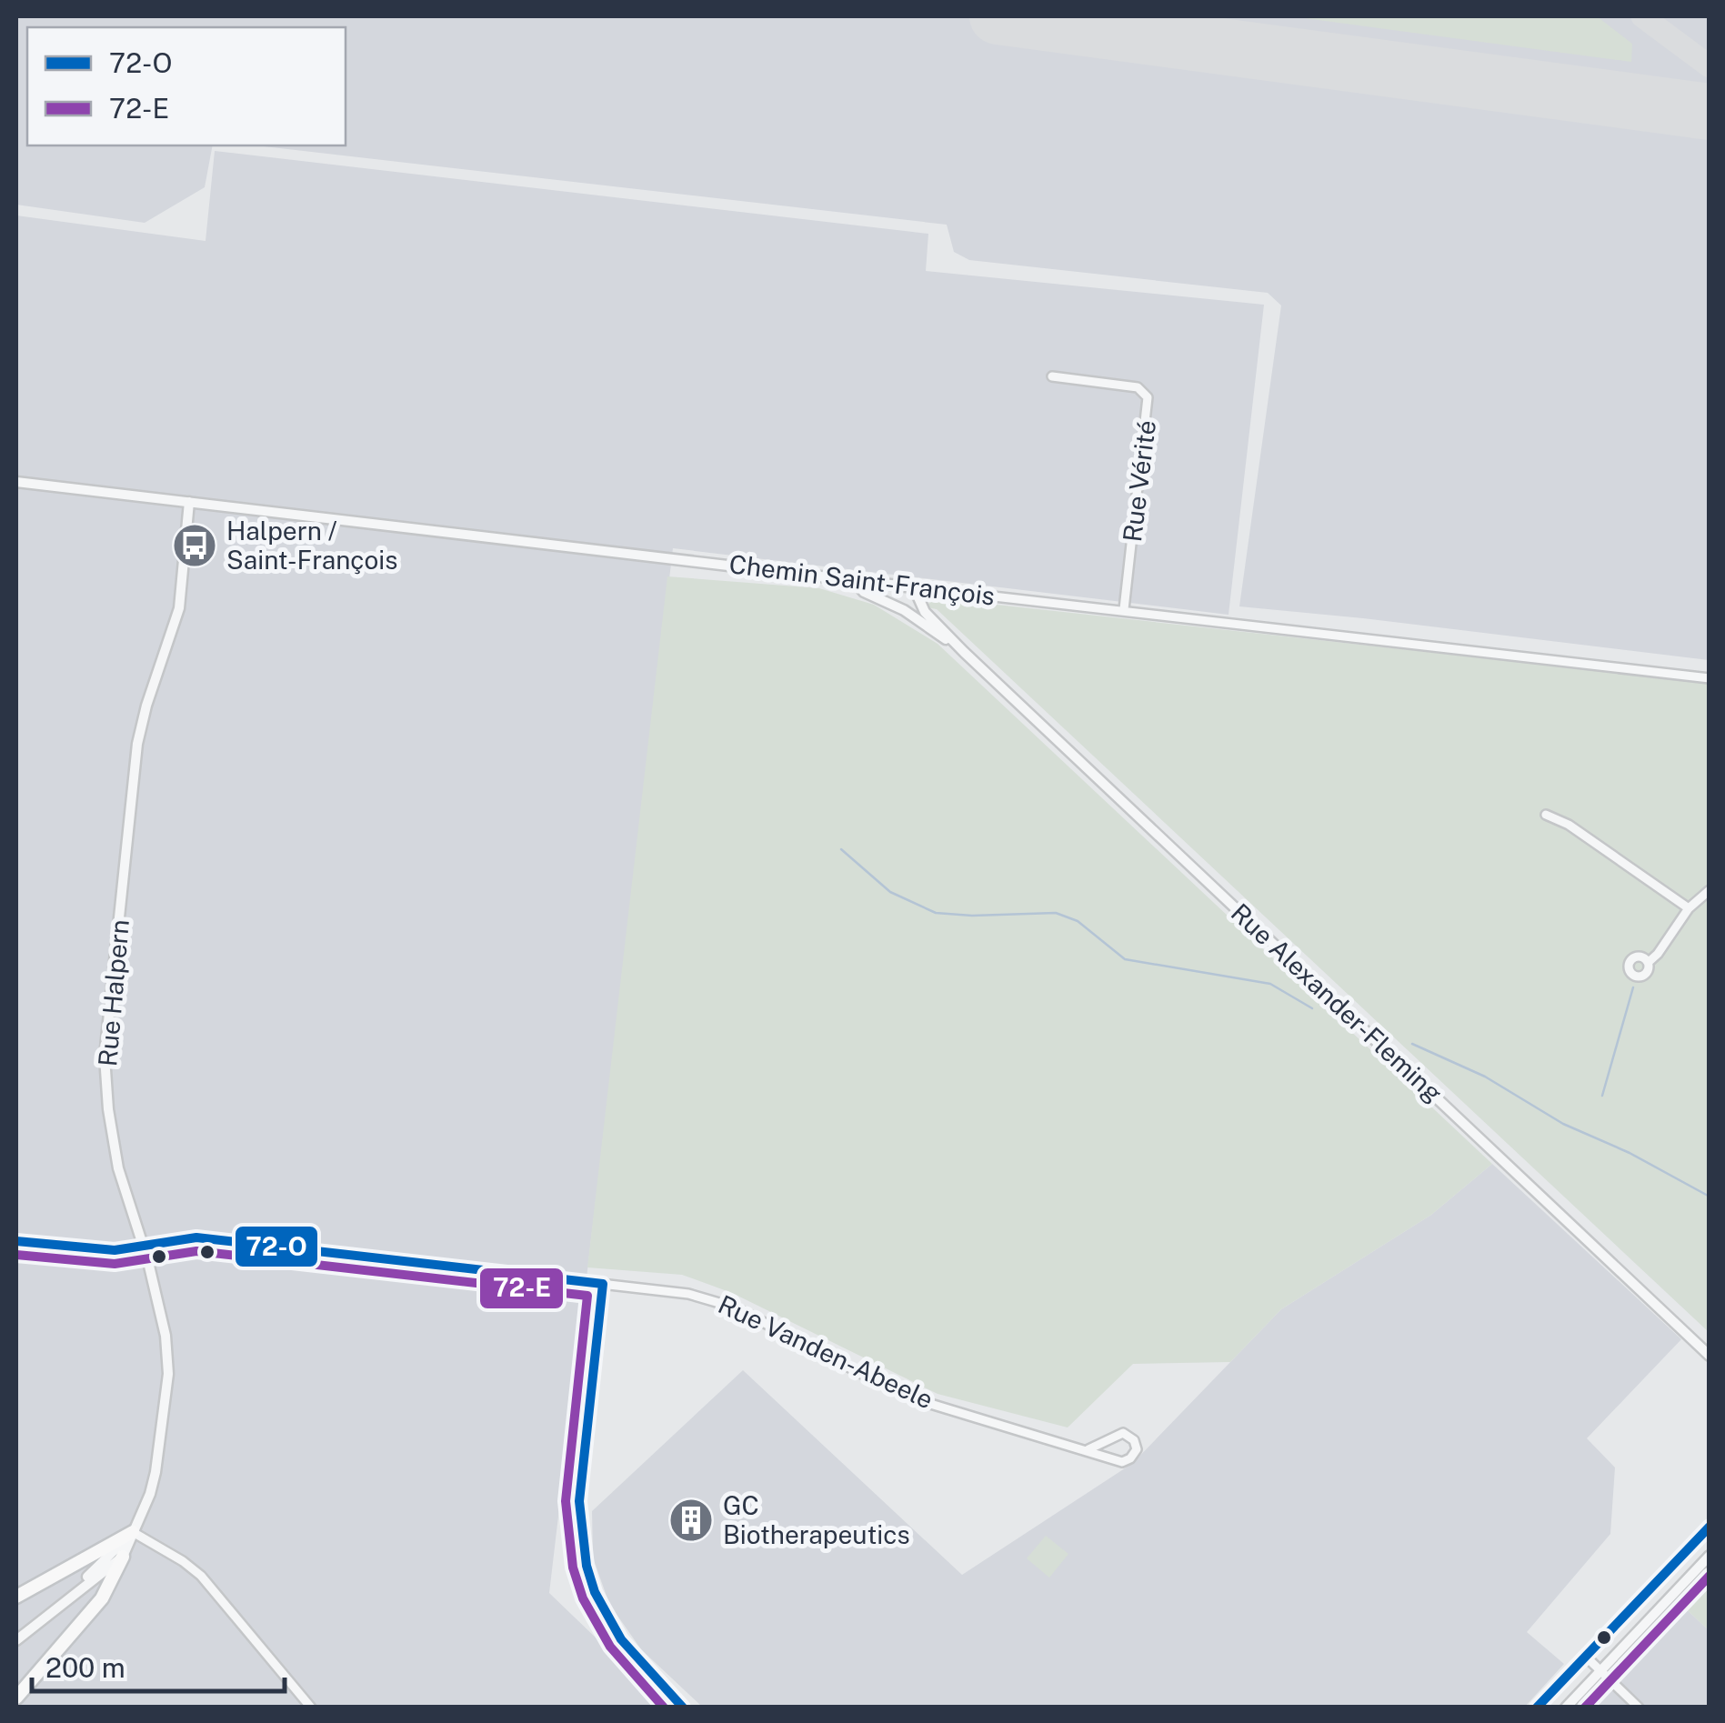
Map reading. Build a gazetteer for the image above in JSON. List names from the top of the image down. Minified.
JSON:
{"streets":{"street":["Rue Vérité","Chemin Saint-François","Rue Halpern","Rue Alexander-Fleming","Rue Vanden-Abeele"]},"crossings":[["Rue Vérité","Chemin Saint-François"],["Chemin Saint-François","Rue Halpern"],["Chemin Saint-François","Rue Alexander-Fleming"],["Rue Halpern","Rue Vanden-Abeele"]],"places":{"bus stop":["Halpern / Saint-François"],"building":["GC Biotherapeutics"]},"lines":["transit line 72-O","transit line 72-E"],"legend":["72-O","72-E"],"scale_bar":"200 m"}
